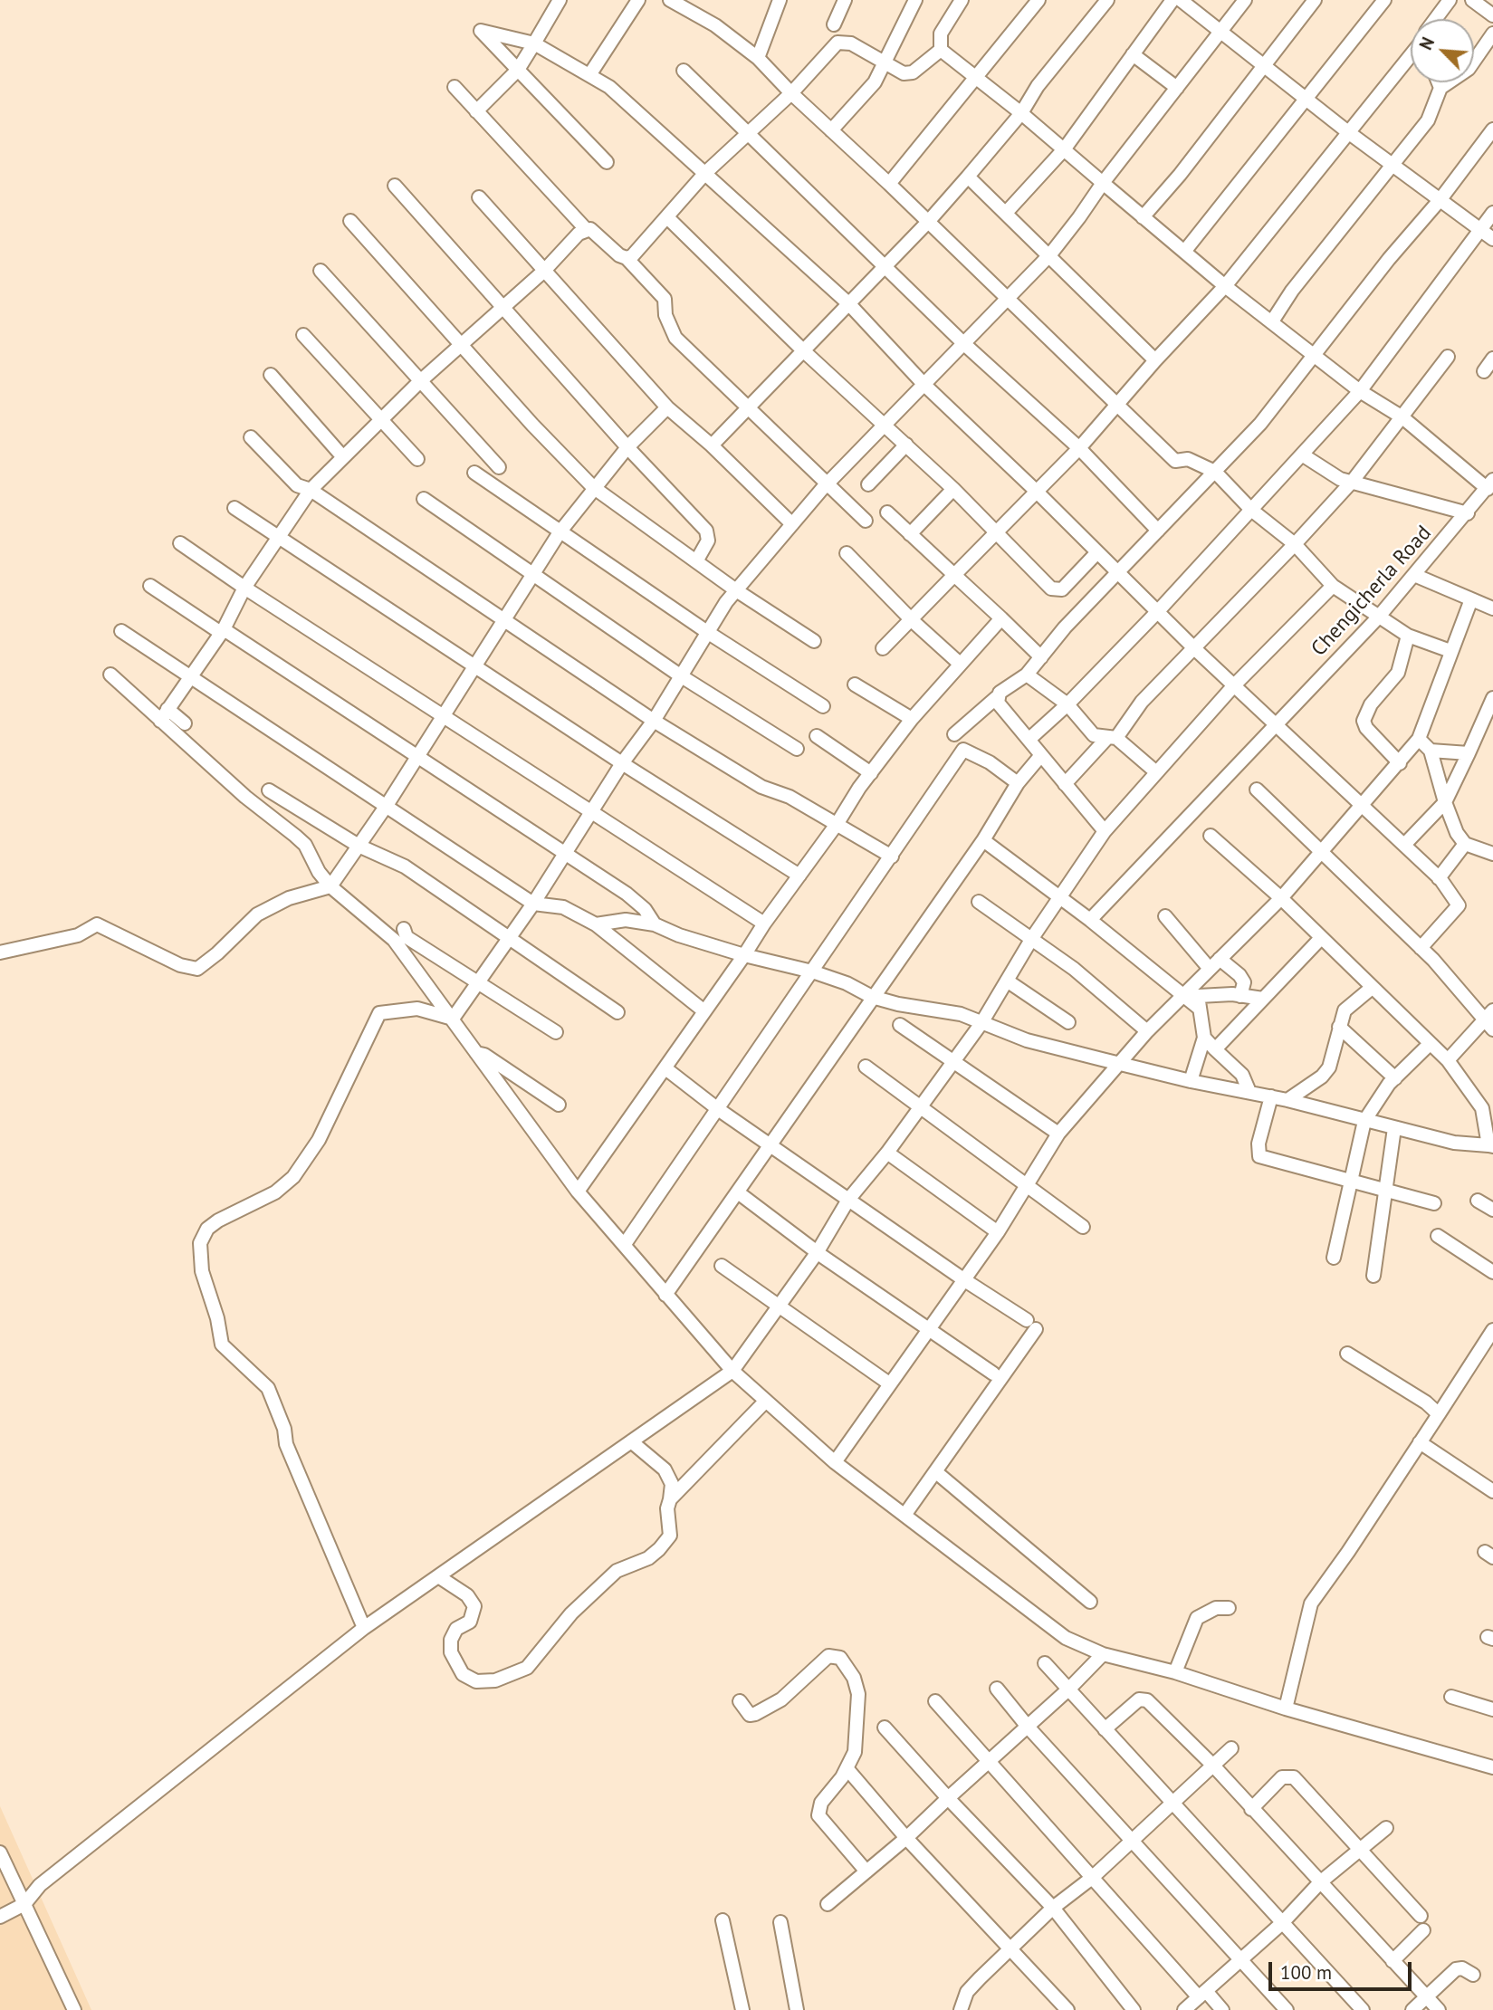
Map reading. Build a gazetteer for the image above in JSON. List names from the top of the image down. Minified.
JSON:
{"streets":{"street":["Chengicherla Road"]},"scale_bar":"100 m","north":"top left"}
